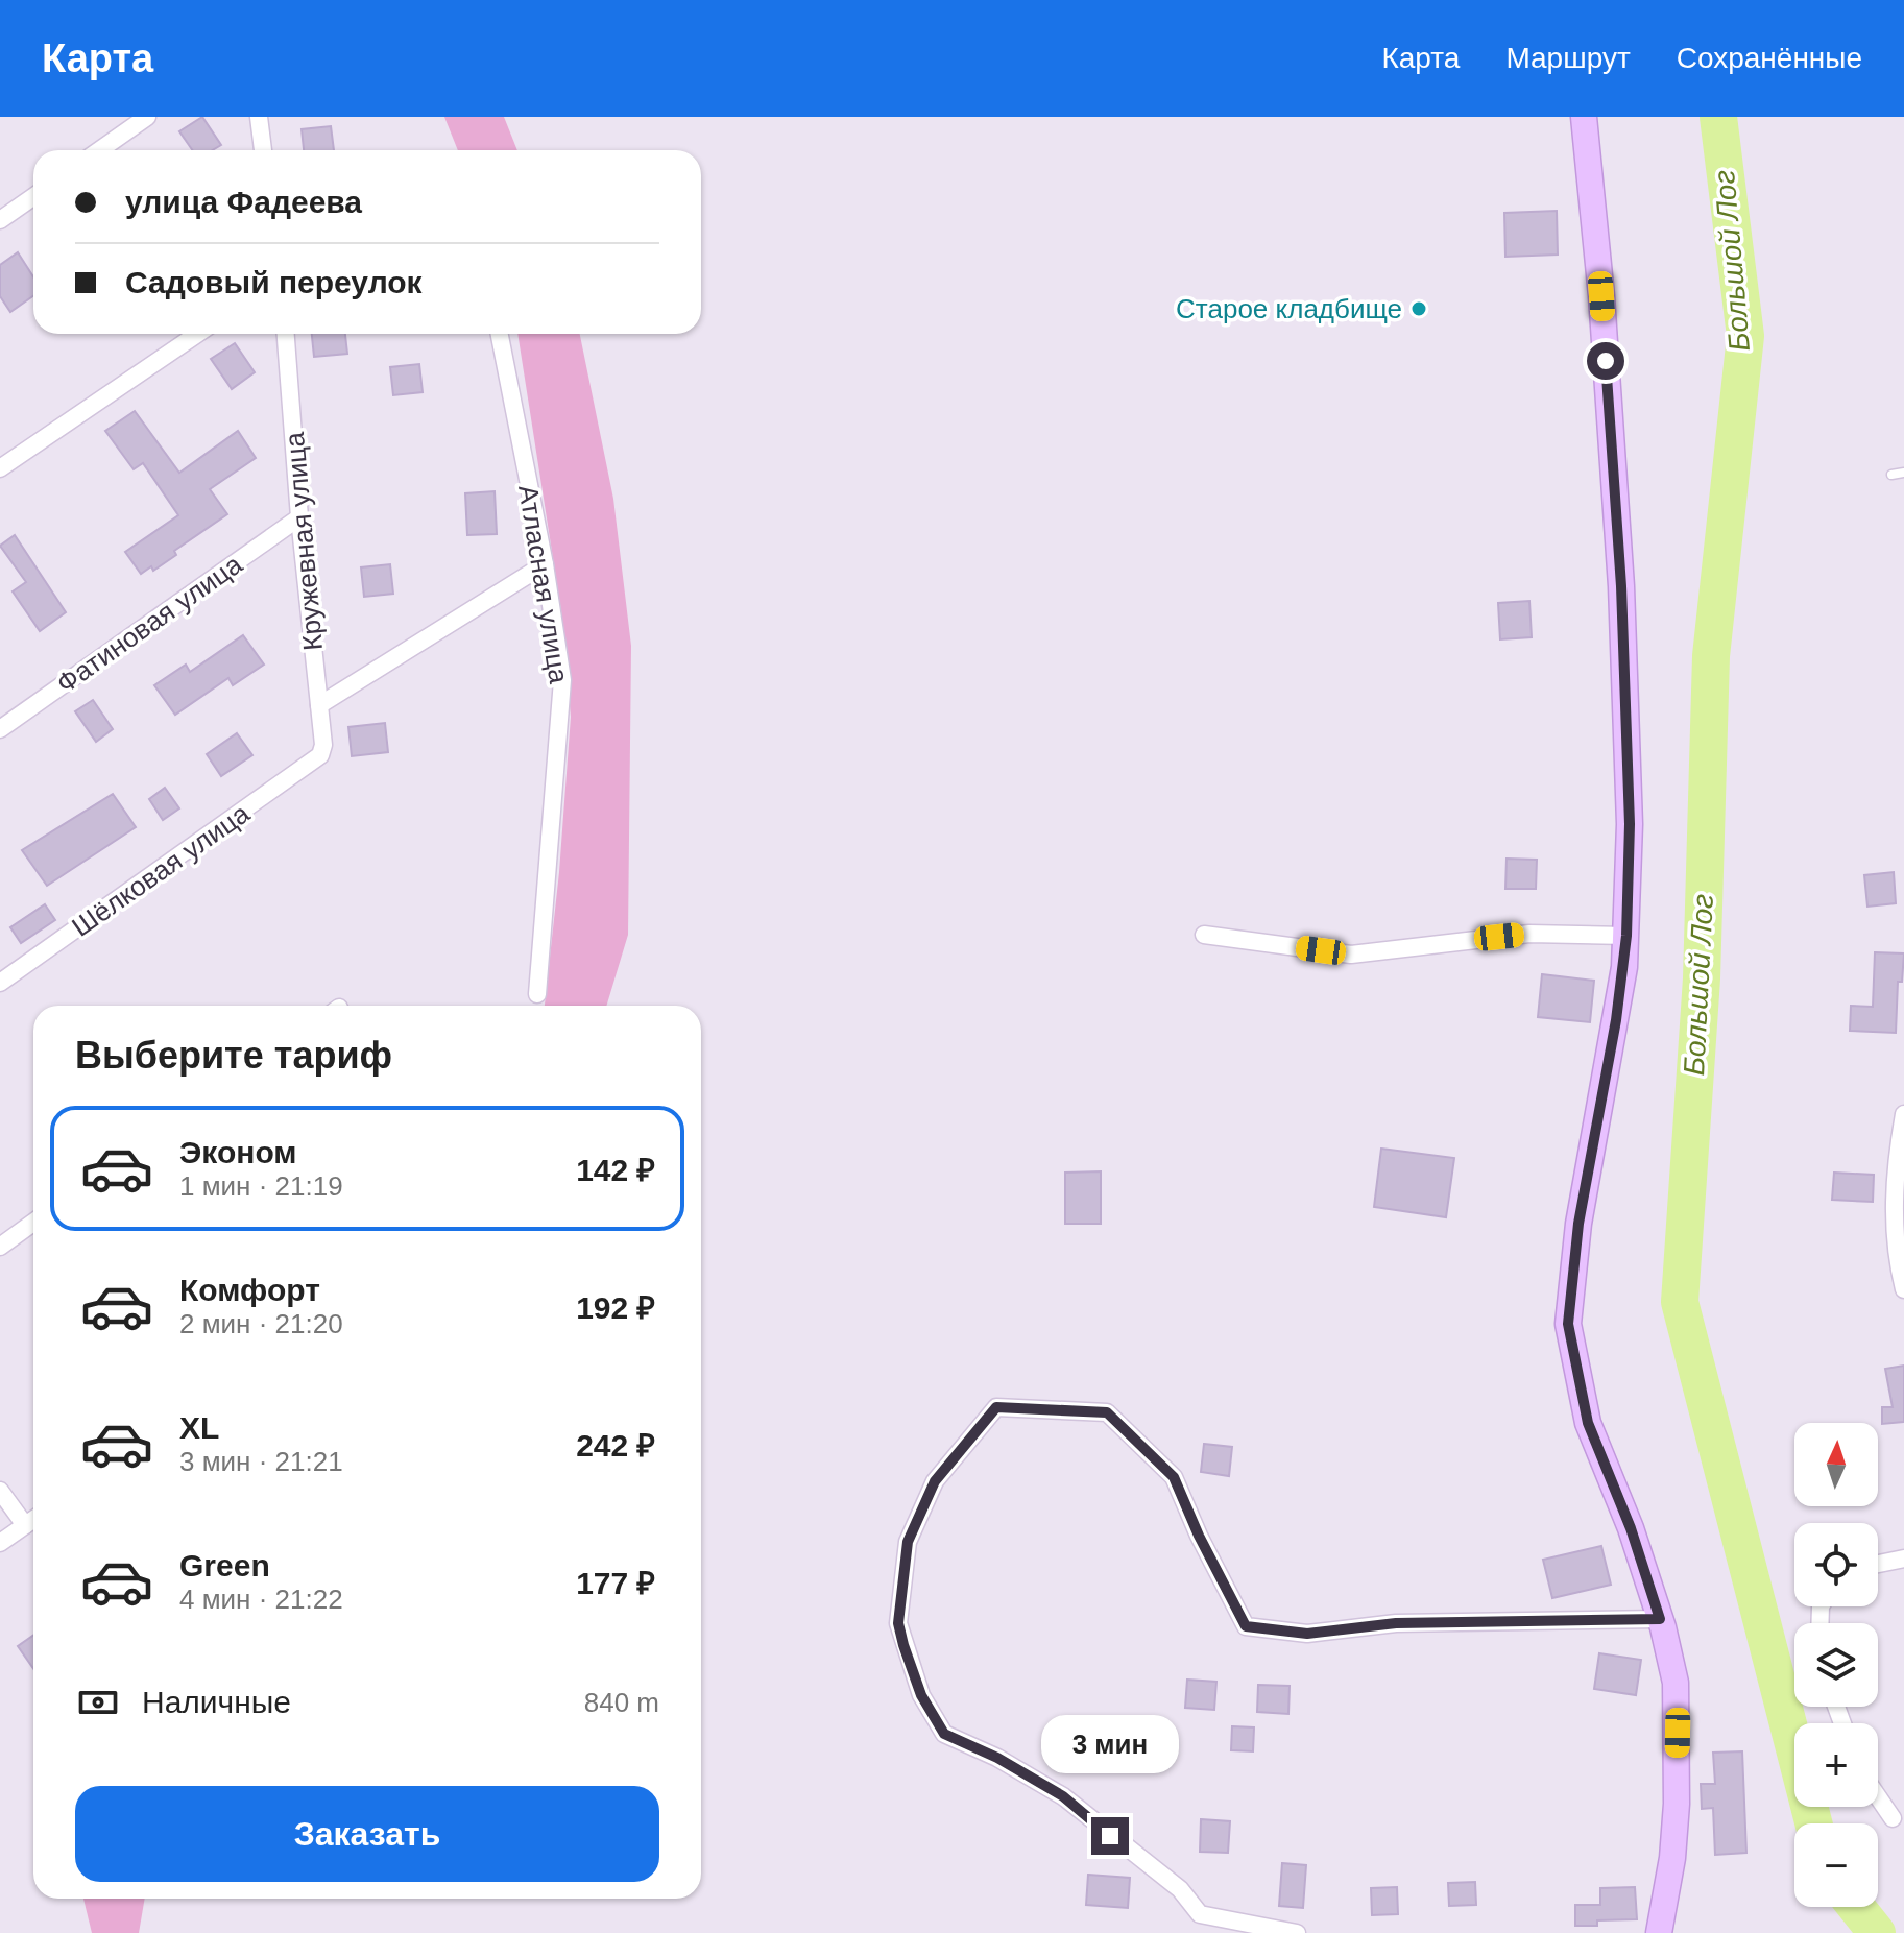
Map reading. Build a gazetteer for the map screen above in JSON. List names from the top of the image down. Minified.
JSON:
{"streets":{"street":["Кружевная улица","Атласная улица","Фатиновая улица","Шёлковая улица"]},"crossings":[["Кружевная улица","Фатиновая улица"],["Кружевная улица","Шёлковая улица"]],"water":["Большой Лог"],"places":["Старое кладбище"],"north":"top","page":{"header":"Карта","nav":["Карта","Маршрут","Сохранённые"],"banner":["улица Фадеева","Садовый переулок"],"heading":"Выберите тариф","list":[{"name":"Эконом","note":"1 мин · 21:19","value":"142 ₽"},{"name":"Комфорт","note":"2 мин · 21:20","value":"192 ₽"},{"name":"XL","note":"3 мин · 21:21","value":"242 ₽"},{"name":"Green","note":"4 мин · 21:22","value":"177 ₽"}],"map_buttons":["+","−"],"pay":["Наличные","840 m"],"bubble":"3 мин","buttons":"Заказать"}}
